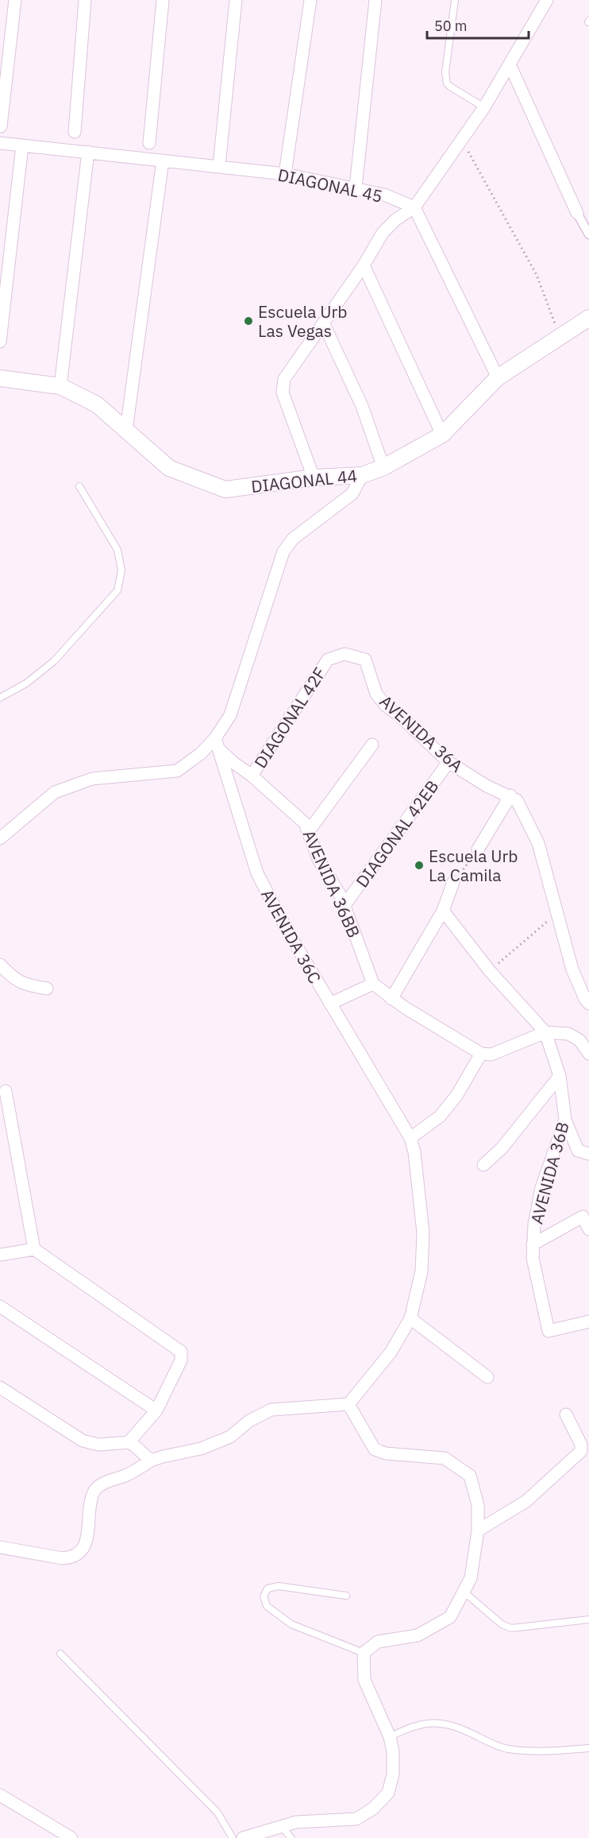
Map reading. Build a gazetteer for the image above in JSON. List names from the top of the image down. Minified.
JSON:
{"streets":{"main road":["DIAGONAL 44"],"street":["DIAGONAL 45","DIAGONAL 42F","AVENIDA 36A","DIAGONAL 42EB","AVENIDA 36BB","AVENIDA 36C","AVENIDA 36B"]},"crossings":[["DIAGONAL 42F","AVENIDA 36A"],["DIAGONAL 42F","AVENIDA 36BB"],["AVENIDA 36A","DIAGONAL 42EB"],["DIAGONAL 42EB","AVENIDA 36BB"],["AVENIDA 36BB","AVENIDA 36C"]],"places":["Escuela Urb Las Vegas","Escuela Urb La Camila"],"scale_bar":"50 m"}
